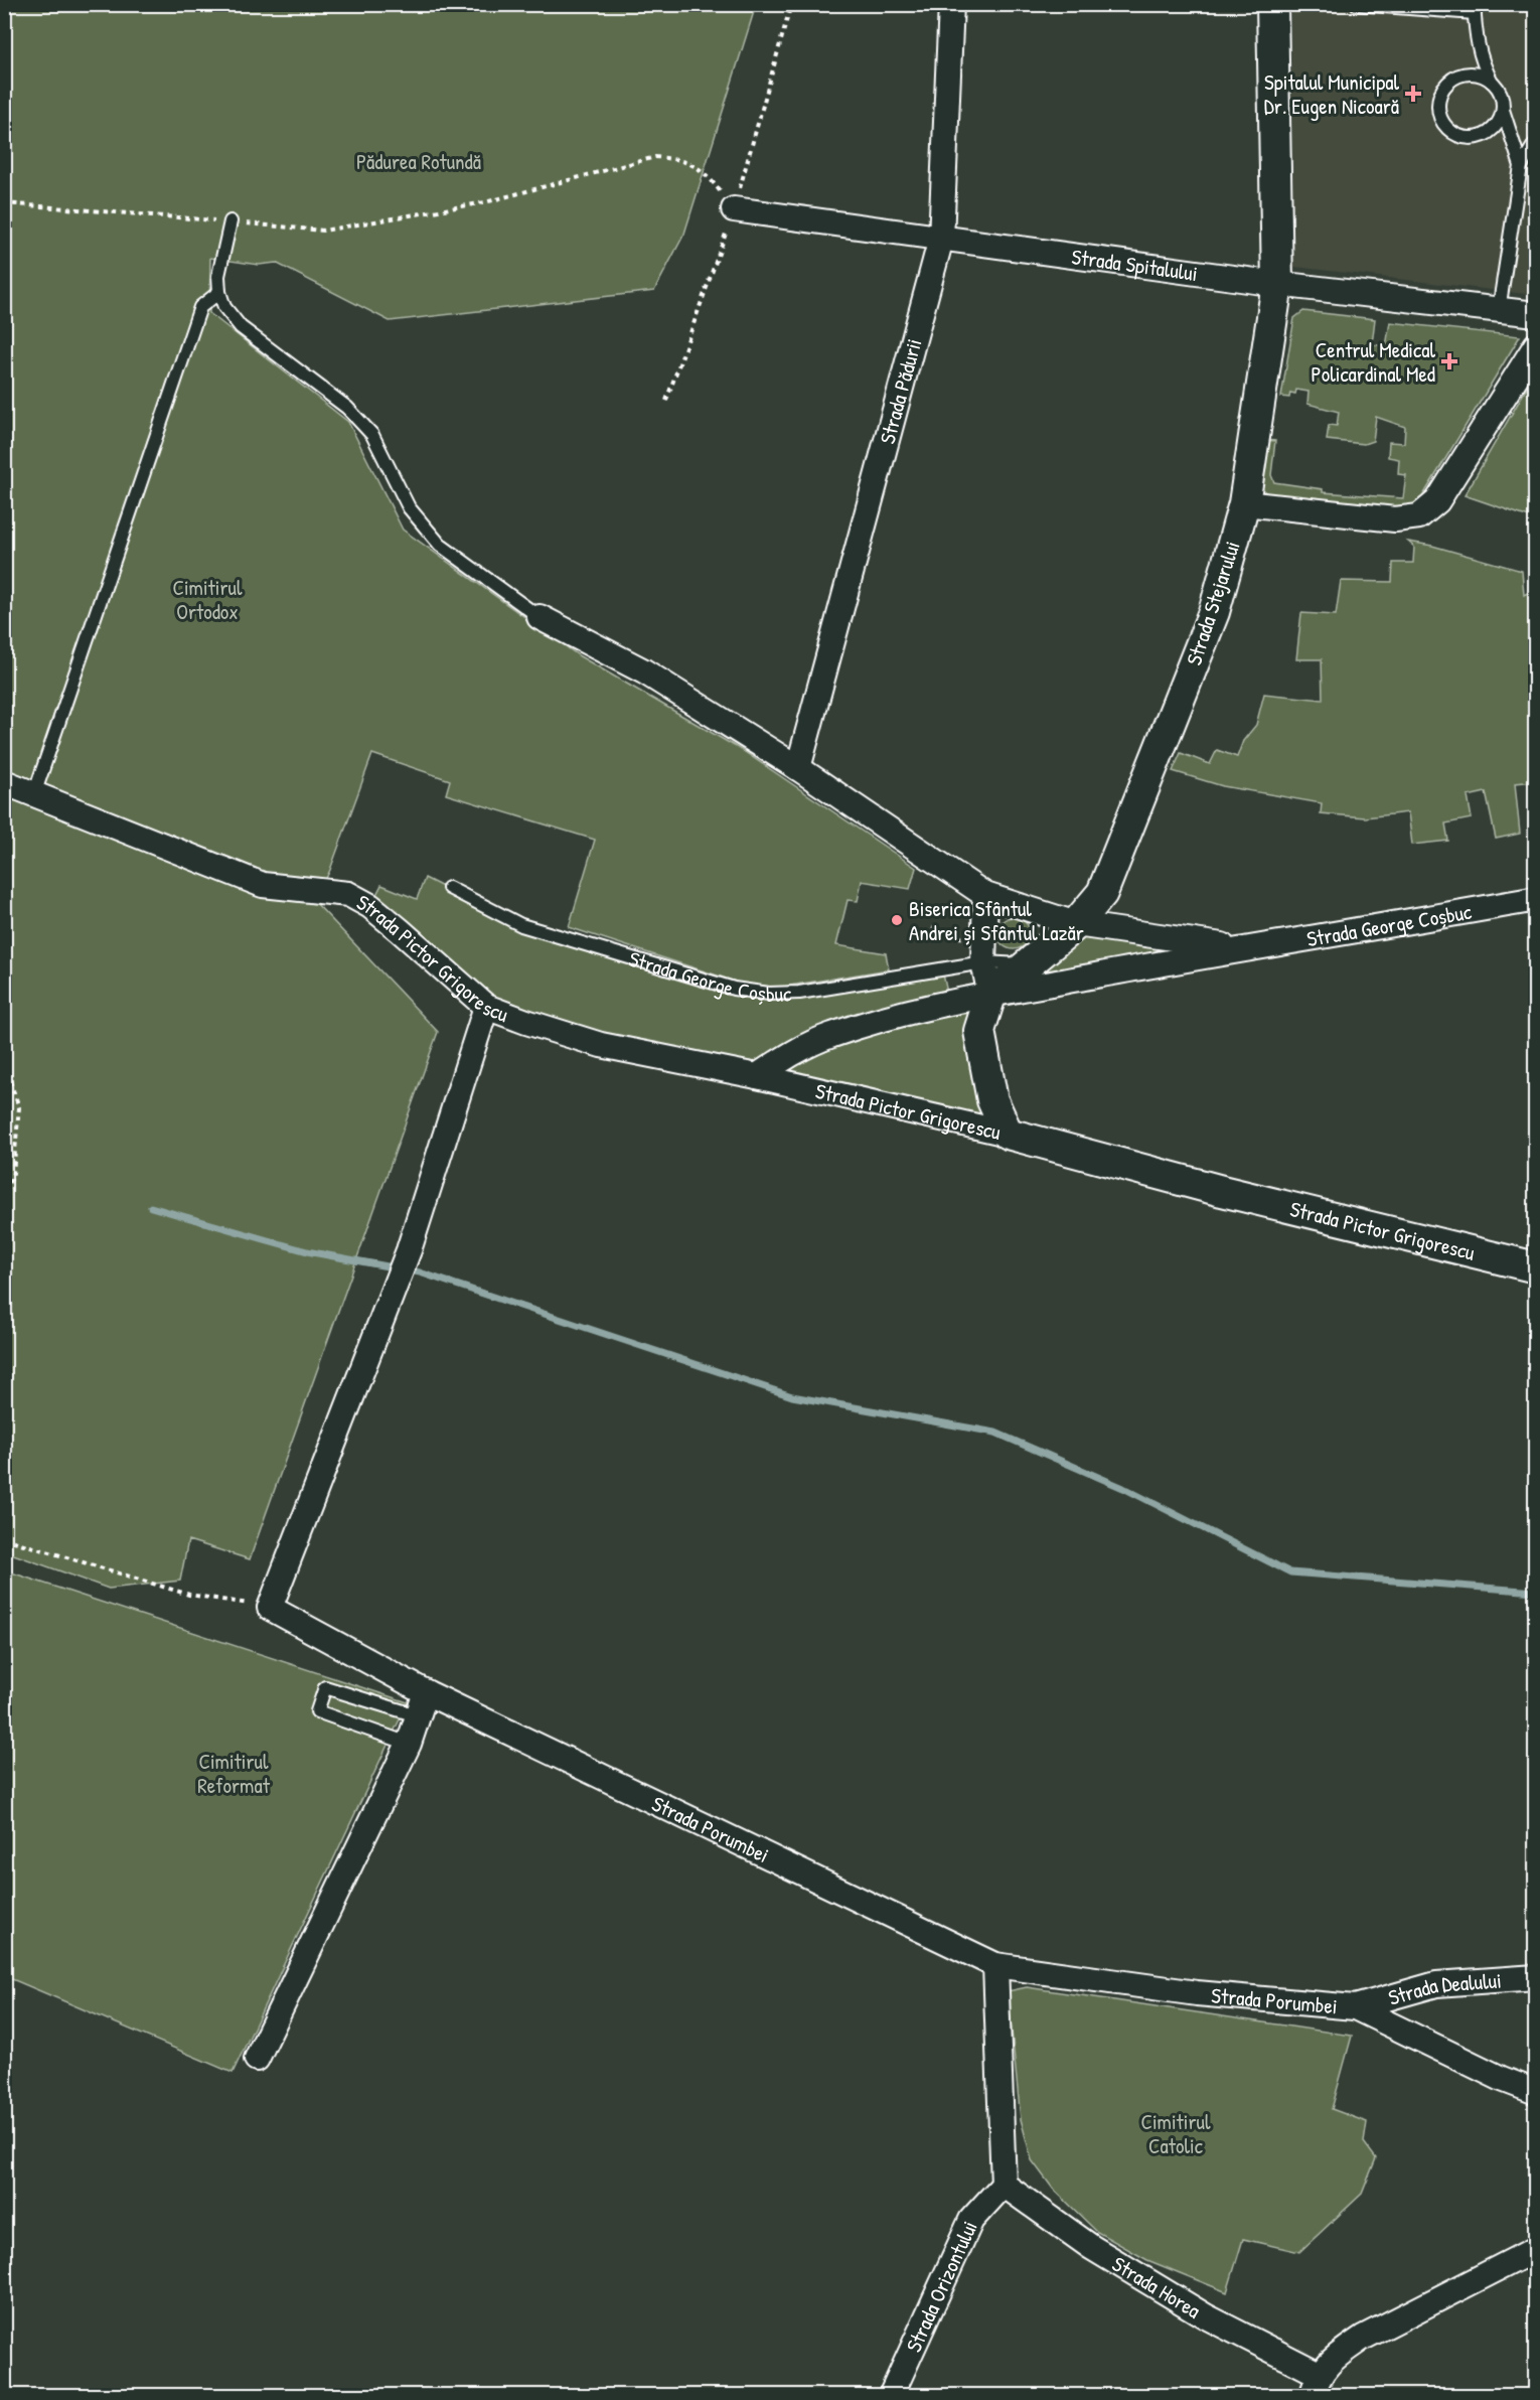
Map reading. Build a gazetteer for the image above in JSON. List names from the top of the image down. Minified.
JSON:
{"streets":{"street":["Strada Spitalului","Strada Pădurii","Strada Stejarului","Strada George Coșbuc","Strada Pictor Grigorescu","Strada Porumbei","Strada Dealului","Strada Orizontului","Strada Horea"]},"crossings":[["Strada Spitalului","Strada Pădurii"],["Strada Spitalului","Strada Stejarului"],["Strada Pădurii","Strada George Coșbuc"],["Strada Stejarului","Strada George Coșbuc"],["Strada George Coșbuc","Strada Pictor Grigorescu"],["Strada Porumbei","Strada Dealului"],["Strada Orizontului","Strada Horea"]],"parks":["Pădurea Rotundă","Cimitirul Ortodox","Cimitirul Reformat","Cimitirul Catolic"],"places":{"health":["Spitalul Municipal Dr. Eugen Nicoară","Centrul Medical Policardinal Med"],"other":["Biserica Sfântul Andrei și Sfântul Lazăr"]}}
